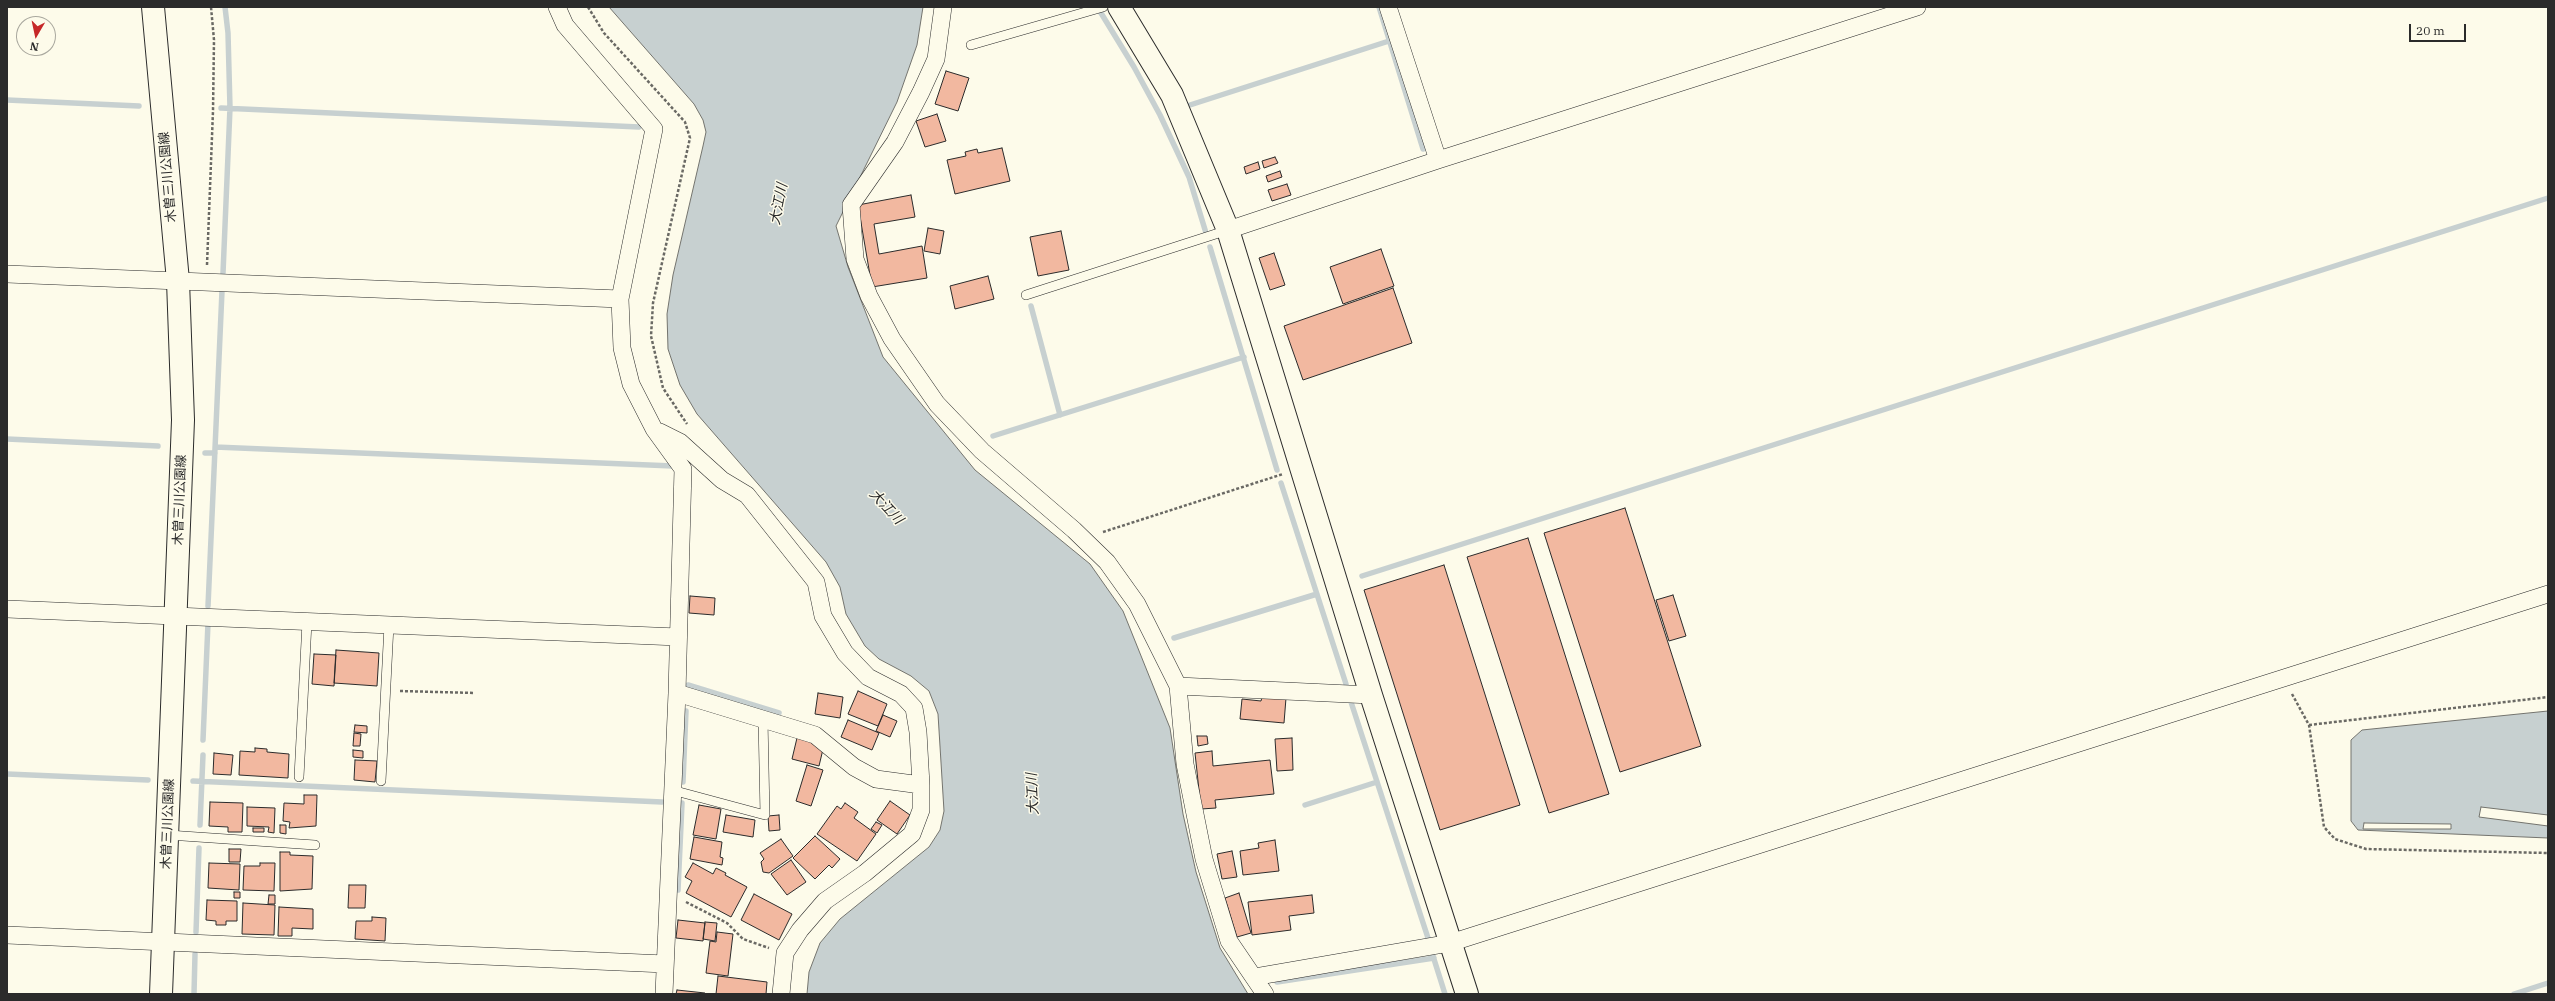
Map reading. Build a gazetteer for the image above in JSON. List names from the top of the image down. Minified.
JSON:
{"streets":{"street":["木曽三川公園線"]},"water":["大江川"],"scale_bar":"20 m","north":"bottom"}
